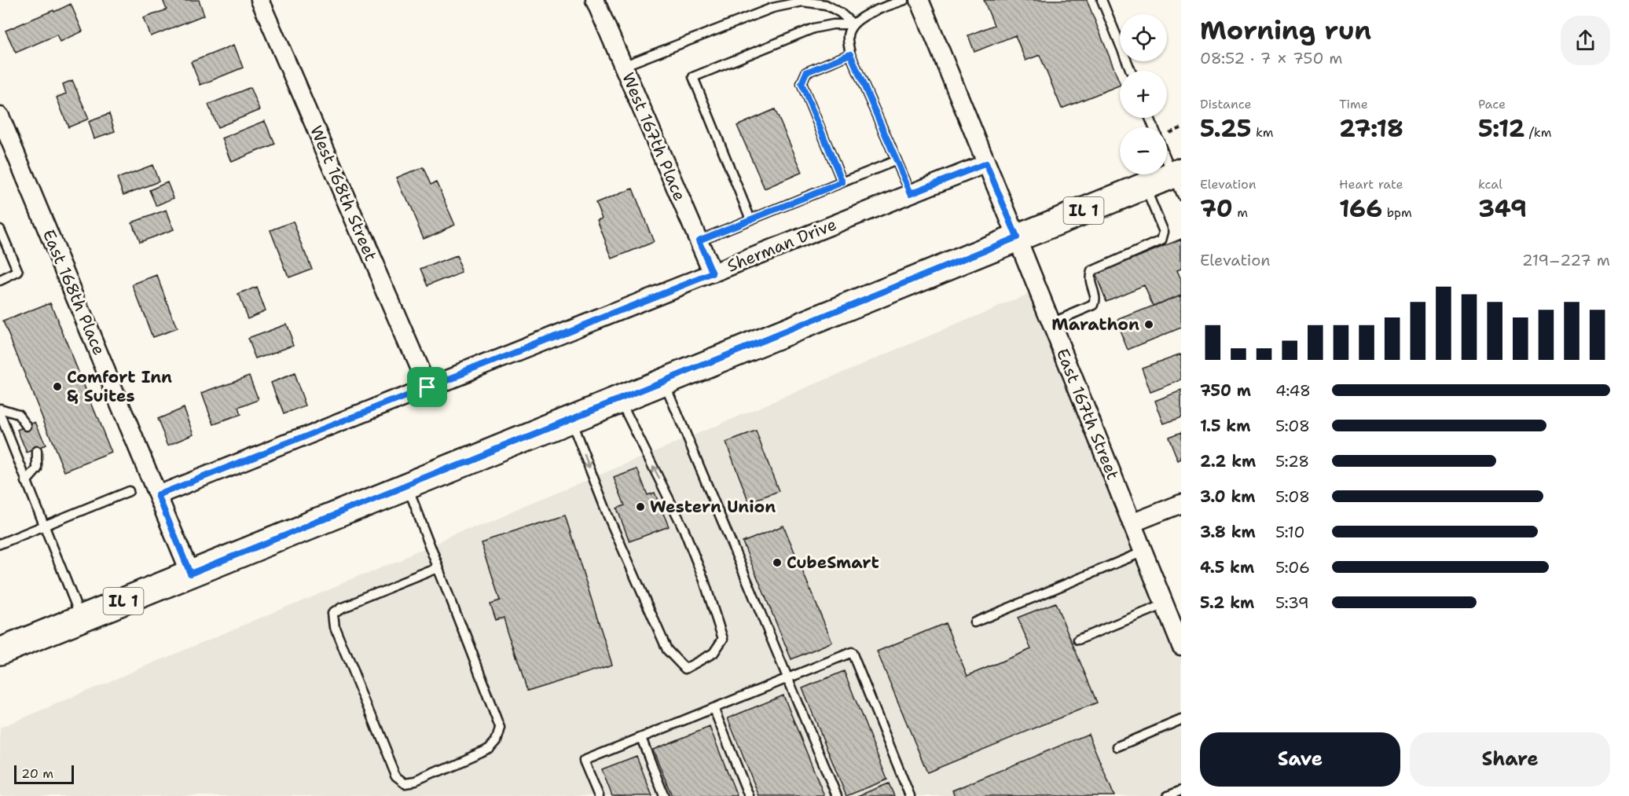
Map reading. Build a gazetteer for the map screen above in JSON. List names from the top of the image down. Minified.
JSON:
{"streets":{"main road":["IL 1"],"street":["West 167th Place","West 168th Street","Sherman Drive","East 168th Place","East 167th Street"]},"crossings":[["West 167th Place","Sherman Drive"],["West 168th Street","Sherman Drive"],["IL 1","East 168th Place"],["IL 1","East 167th Street"],["Sherman Drive","East 168th Place"],["Sherman Drive","East 167th Street"]],"places":["Marathon","Comfort Inn & Suites","Western Union","CubeSmart"],"scale_bar":"20 m","page":{"heading":["Morning run","08:52 · 7 × 750 m"],"map_buttons":["+","−"],"stats":[["Distance","5.25 km"],["Time","27:18"],["Pace","5:12 /km"],["Elevation","70 m"],["Heart rate","166 bpm"],["kcal","349"]],"chart":["Elevation","219–227 m"],"list":[{"name":"750 m","note":"4:48"},{"name":"1.5 km","note":"5:08"},{"name":"2.2 km","note":"5:28"},{"name":"3.0 km","note":"5:08"},{"name":"3.8 km","note":"5:10"},{"name":"4.5 km","note":"5:06"},{"name":"5.2 km","note":"5:39"}],"buttons":["Save","Share"],"scale":"20 m"}}
